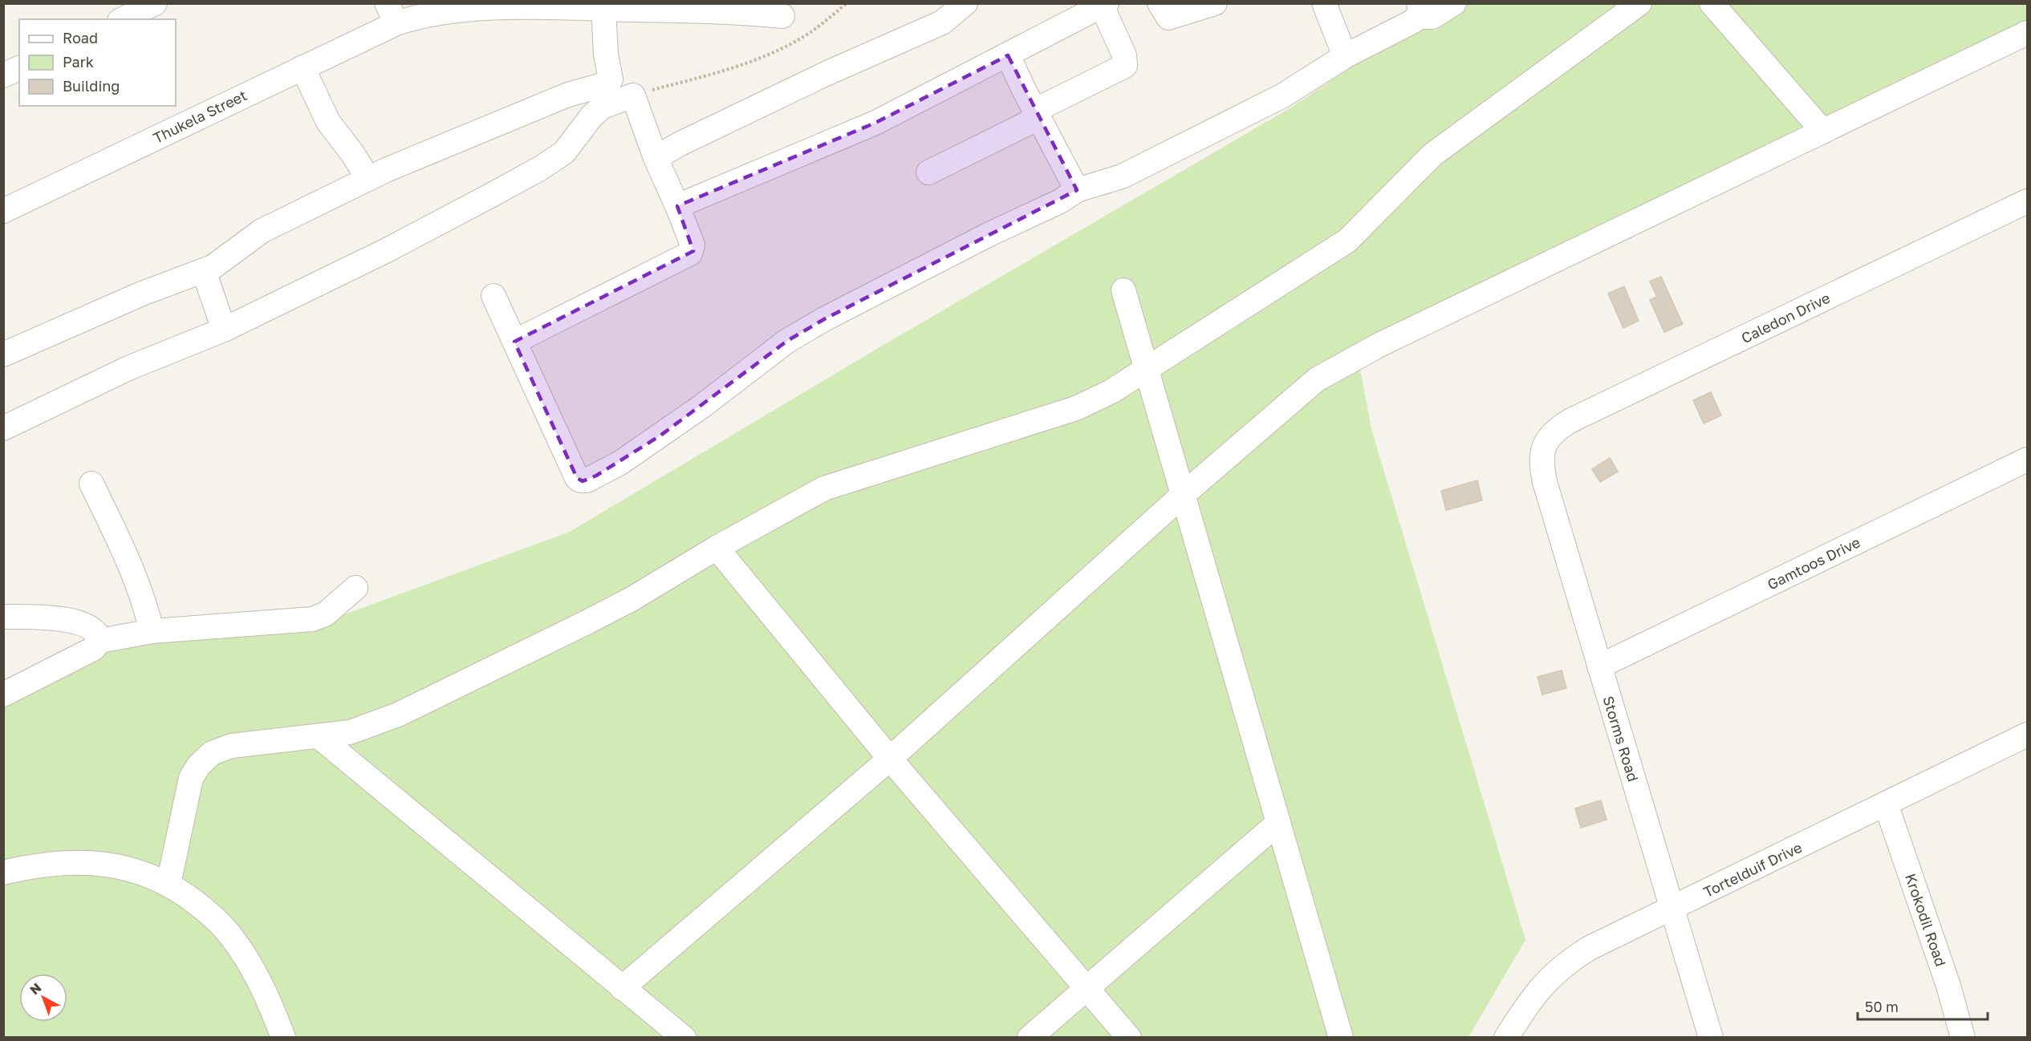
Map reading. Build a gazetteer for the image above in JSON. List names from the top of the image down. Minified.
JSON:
{"streets":{"street":["Thukela Street","Caledon Drive","Gamtoos Drive","Storms Road","Tortelduif Drive","Krokodil Road"]},"crossings":[["Caledon Drive","Storms Road"],["Gamtoos Drive","Storms Road"],["Storms Road","Tortelduif Drive"],["Tortelduif Drive","Krokodil Road"]],"legend":["Road","Park","Building"],"scale_bar":"50 m","north":"top left"}
